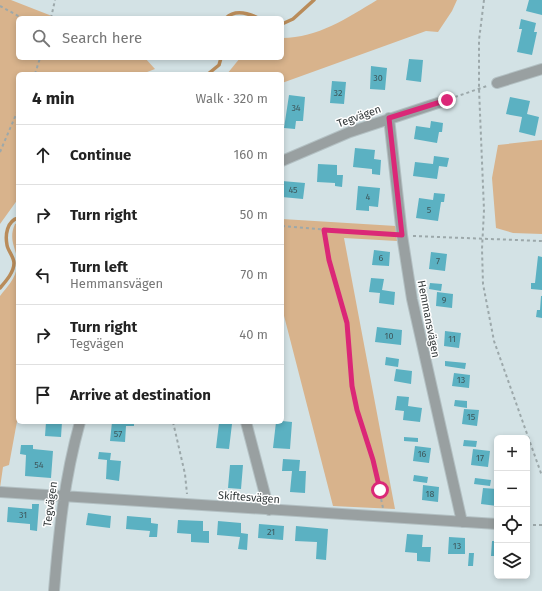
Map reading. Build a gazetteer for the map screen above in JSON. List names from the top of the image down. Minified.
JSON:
{"streets":{"street":["Tegvägen","Hemmansvägen","Skiftesvägen"]},"crossings":[["Tegvägen","Hemmansvägen"],["Tegvägen","Skiftesvägen"],["Hemmansvägen","Skiftesvägen"]],"house_numbers":["30","32","34","45","4","5","6","7","9","10","11","13","15","57","16","17","54","18","31","21","13"],"page":{"search":"Search here","heading":["4 min","Walk · 320 m"],"list":[["Continue","160 m"],["Turn right","50 m"],["Turn left","Hemmansvägen","70 m"],["Turn right","Tegvägen","40 m"],"Arrive at destination"],"map_buttons":["+","−"]}}
